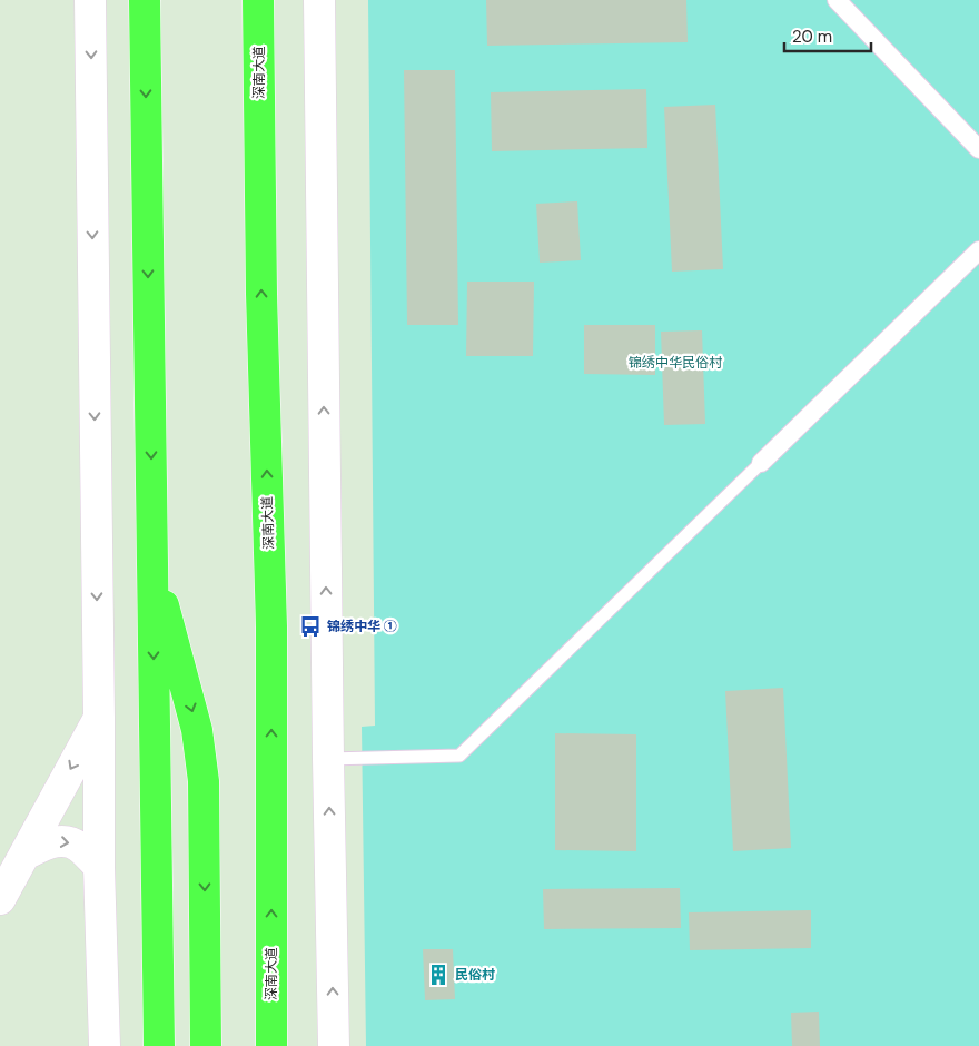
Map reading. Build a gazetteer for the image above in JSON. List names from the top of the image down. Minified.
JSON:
{"streets":{"main road":["深南大道"]},"parks":["锦绣中华民俗村"],"places":{"bus stop":["锦绣中华 ①"],"building":["民俗村"]},"scale_bar":"20 m"}
